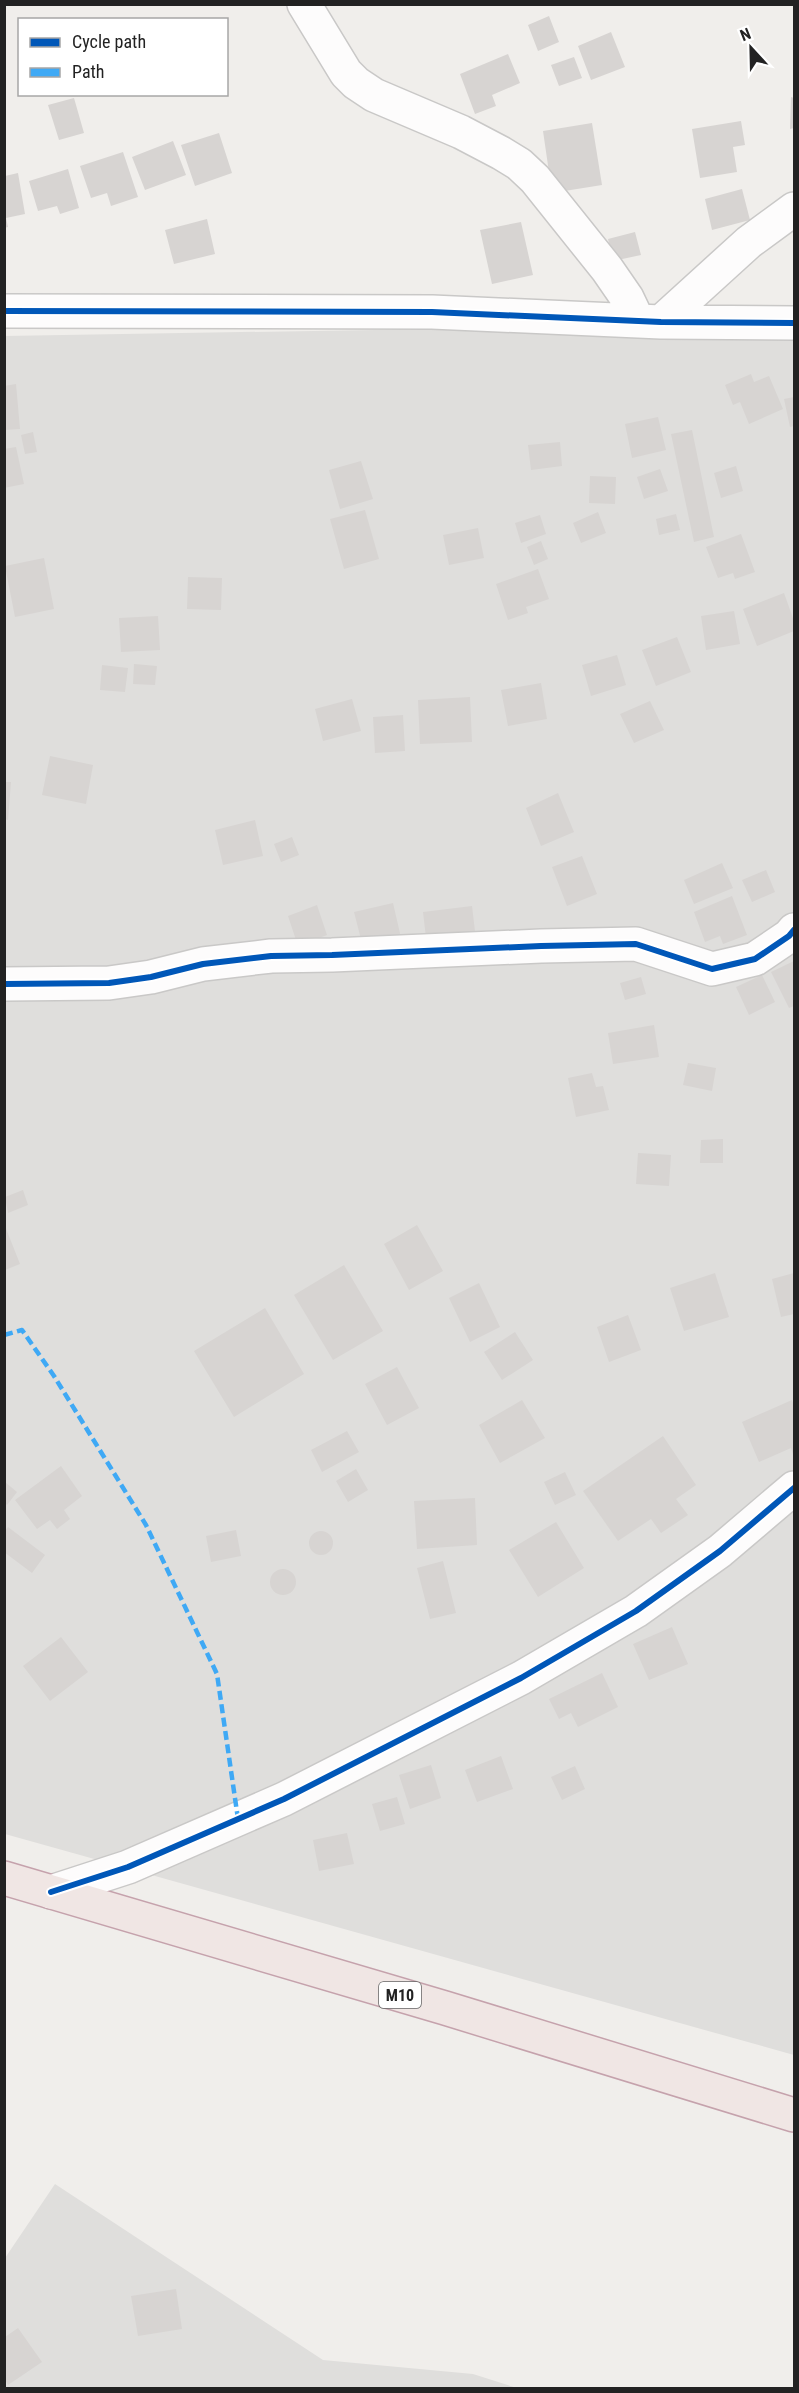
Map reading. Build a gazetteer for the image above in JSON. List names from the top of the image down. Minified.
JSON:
{"streets":{"highway":["M10"]},"legend":["Cycle path","Path"],"north":"top"}
